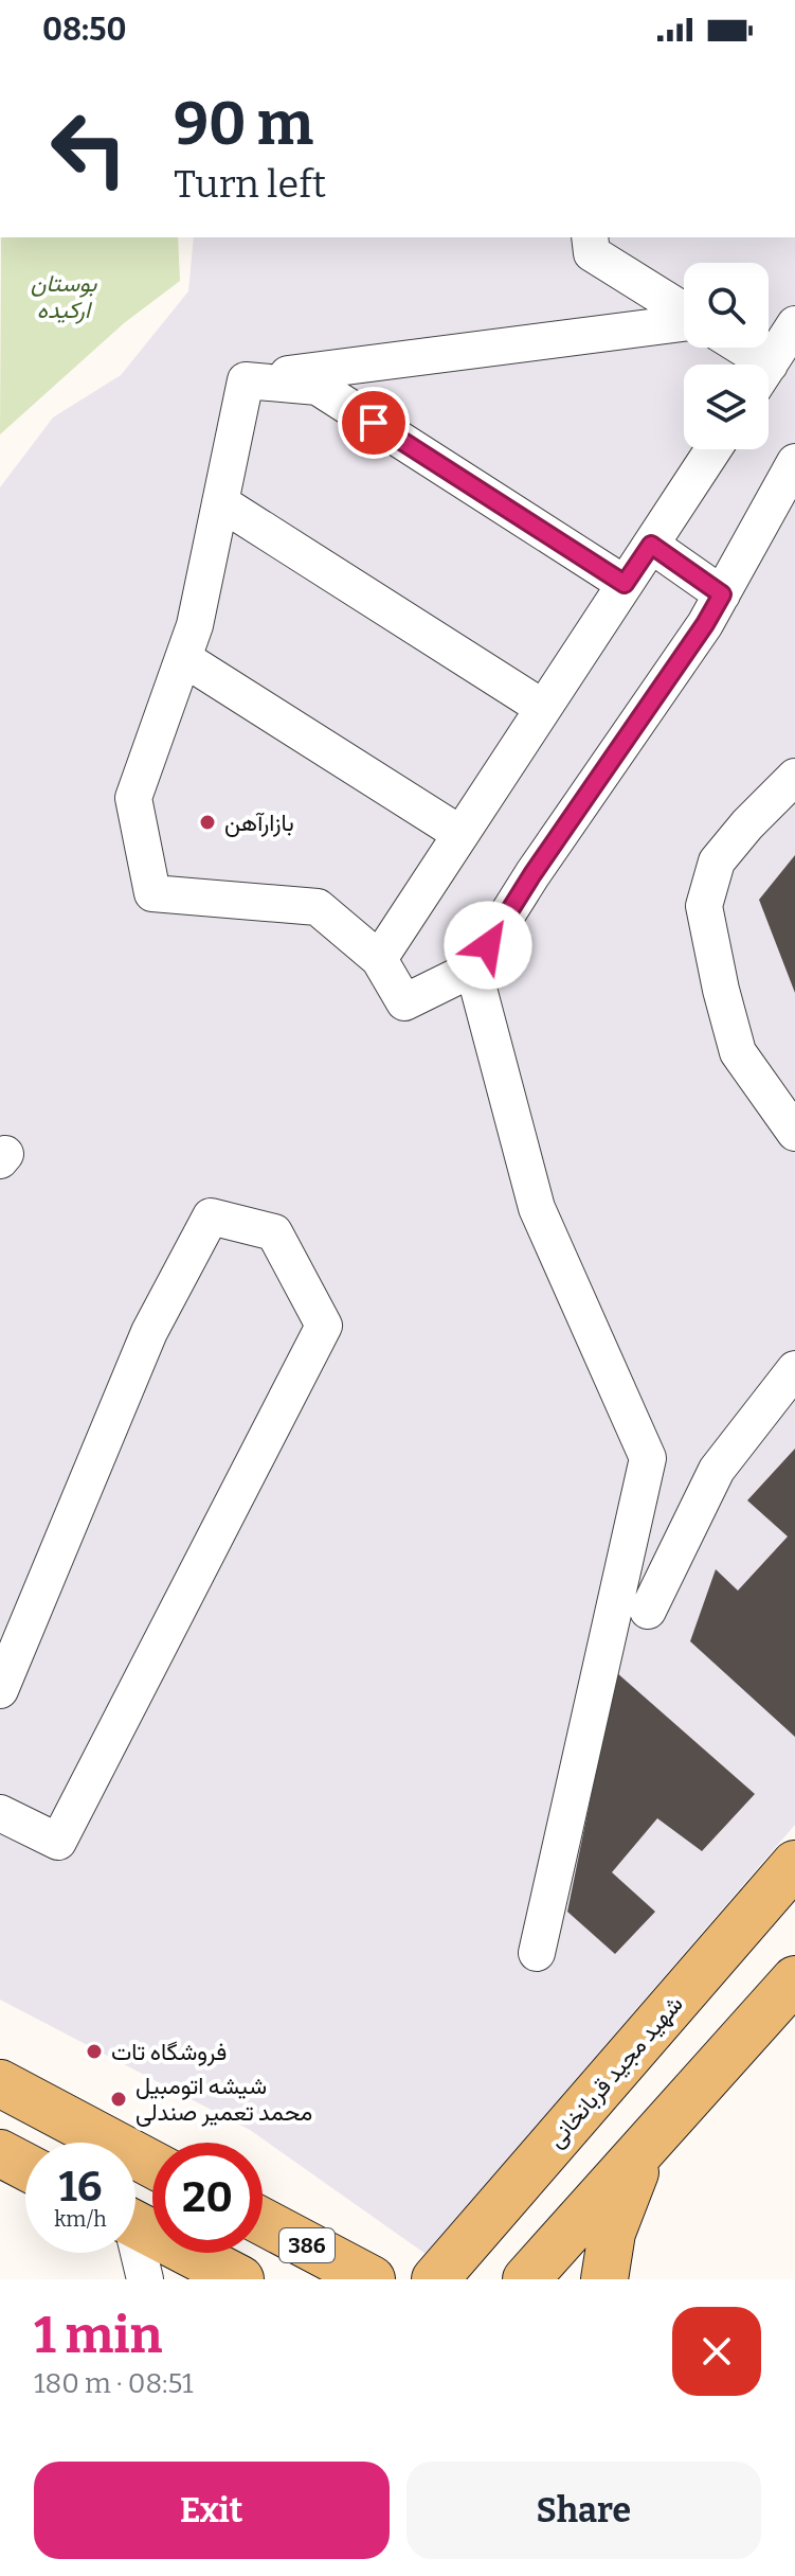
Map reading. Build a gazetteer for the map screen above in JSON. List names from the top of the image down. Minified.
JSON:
{"streets":{"main road":["شهید مجید قربانخانی","386"]},"parks":["بوستان ارکیده"],"places":["بازارآهن","فروشگاه تات","شیشه اتومبیل محمد تعمیر صندلی"],"page":{"status":"08:50","turn":["90 m","Turn left"],"speed":"16 km/h","limit":"20","heading":["1 min","180 m · 08:51"],"buttons":["Exit","Share"]}}
